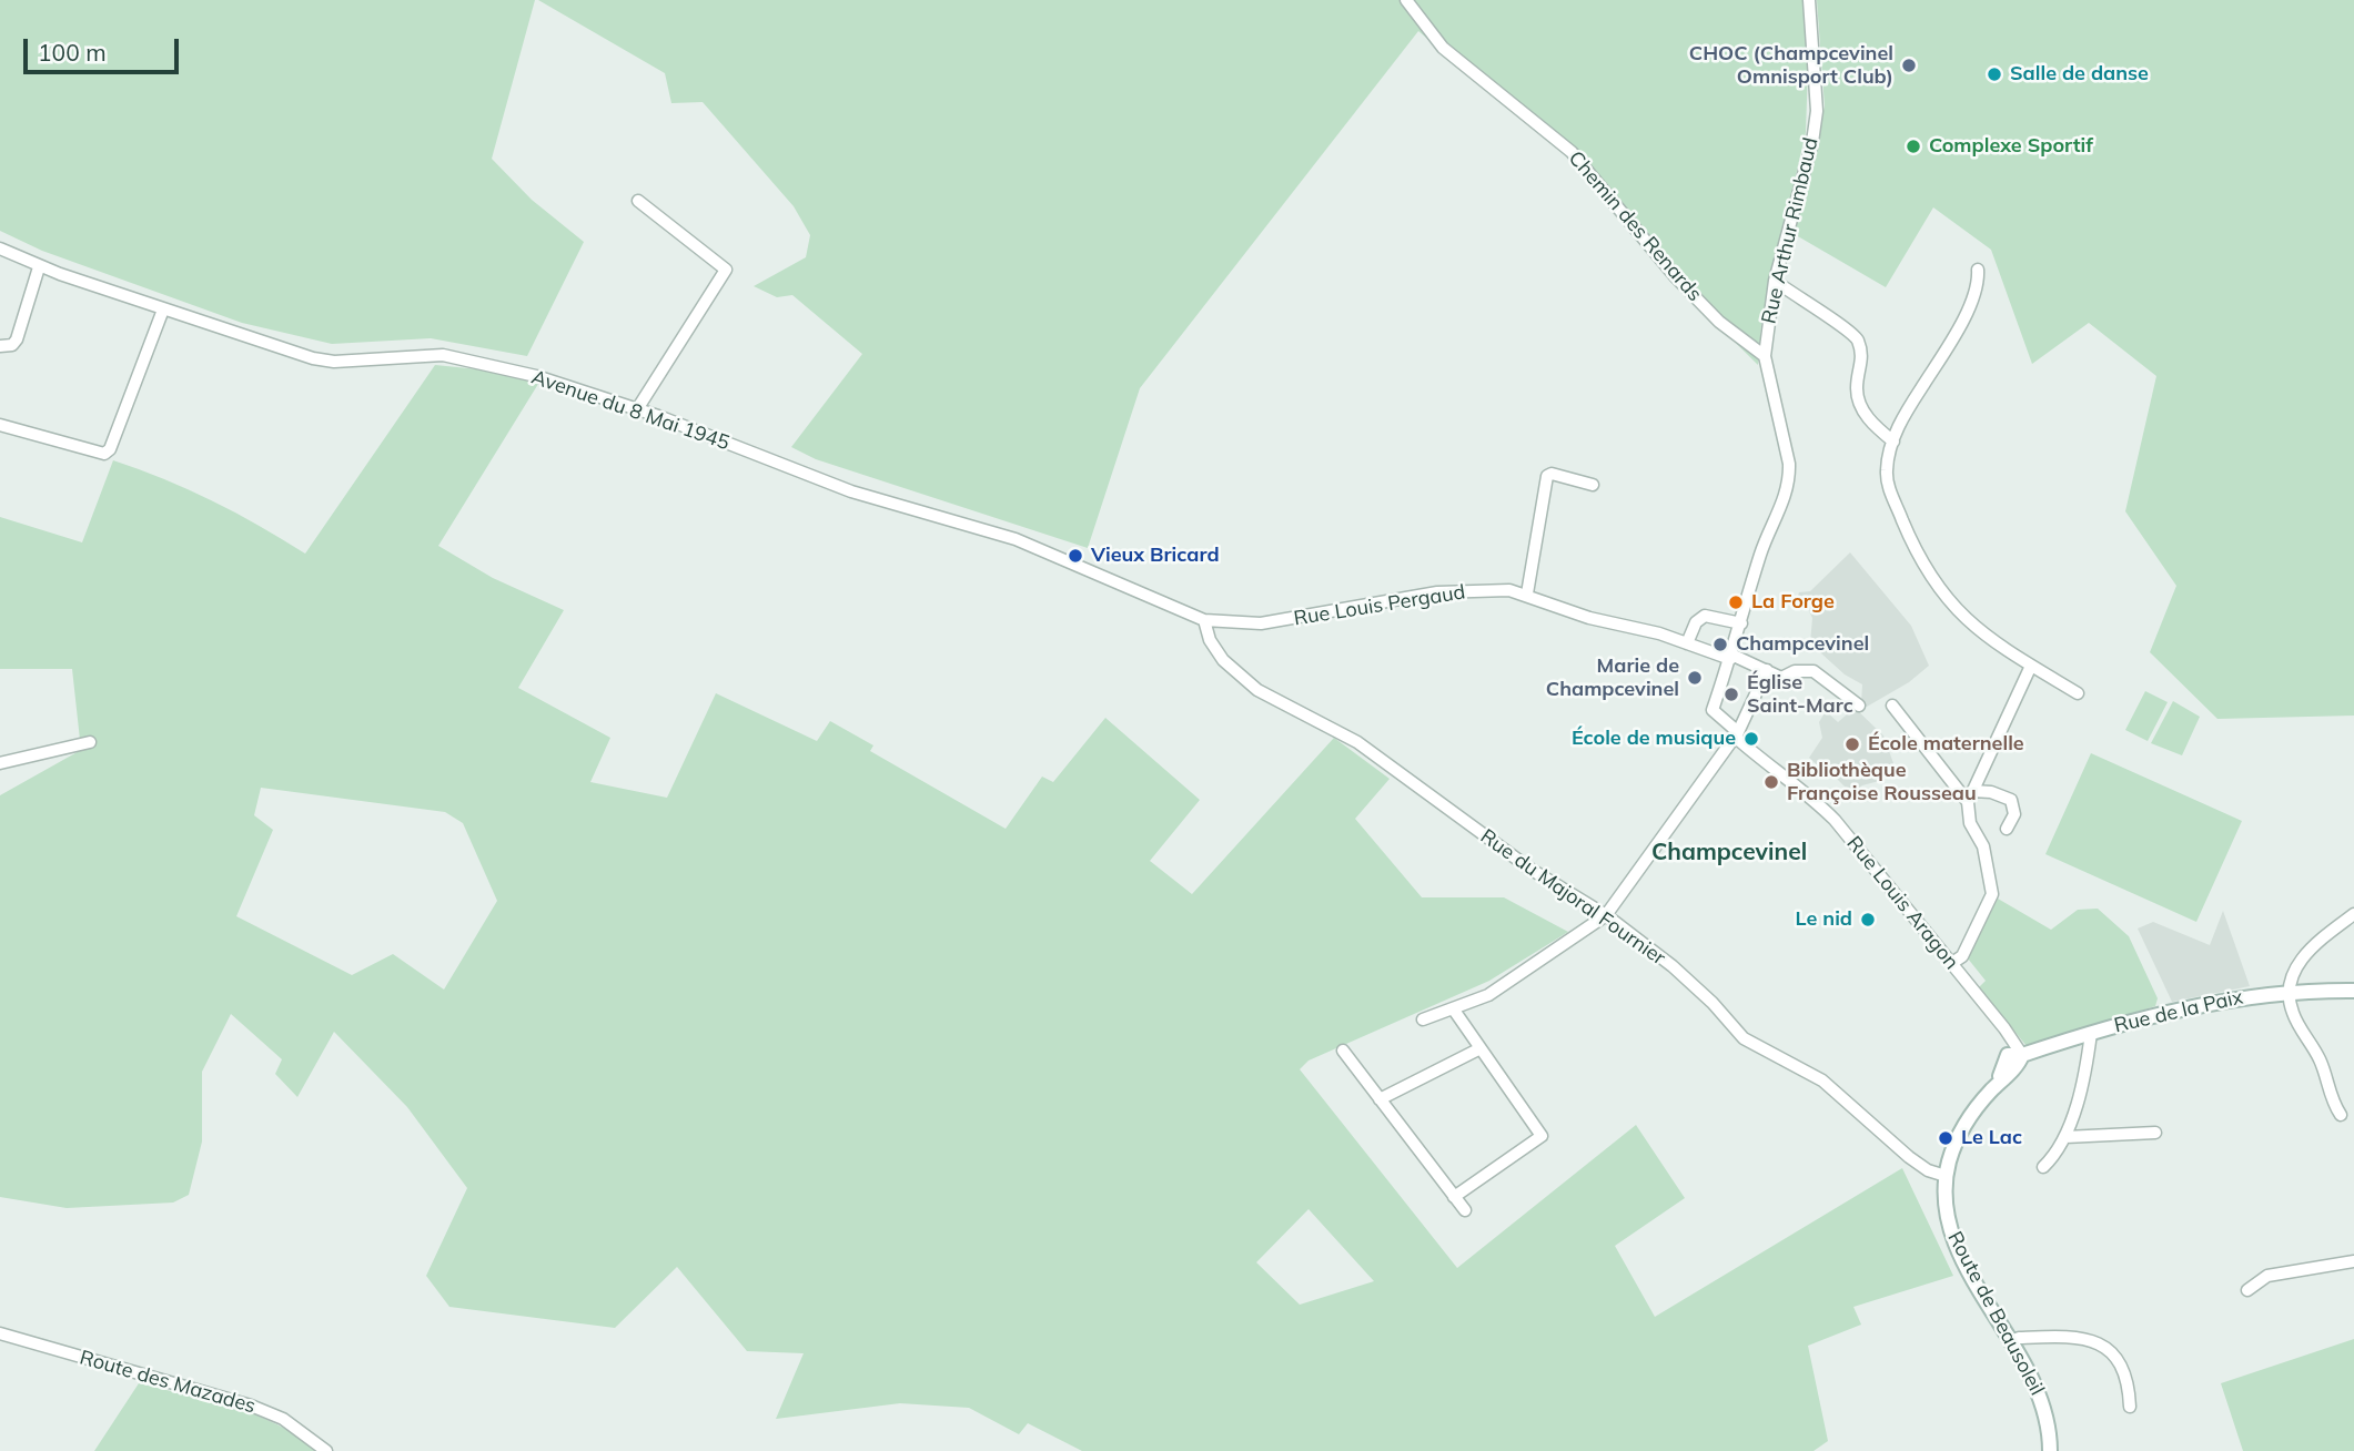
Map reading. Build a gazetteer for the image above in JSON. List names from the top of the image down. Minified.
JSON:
{"streets":{"main road":["Rue de la Paix","Route de Beausoleil"],"street":["Chemin des Renards","Rue Arthur Rimbaud","Avenue du 8 Mai 1945","Rue Louis Pergaud","Rue du Majoral Fournier","Rue Louis Aragon","Route des Mazades"]},"crossings":[["Chemin des Renards","Rue Arthur Rimbaud"],["Rue Arthur Rimbaud","Rue Louis Pergaud"],["Rue Arthur Rimbaud","Rue Louis Aragon"],["Avenue du 8 Mai 1945","Rue Louis Pergaud"],["Avenue du 8 Mai 1945","Rue du Majoral Fournier"],["Rue Louis Pergaud","Rue du Majoral Fournier"],["Rue du Majoral Fournier","Route de Beausoleil"],["Rue Louis Aragon","Rue de la Paix"]],"districts":["Champcevinel"],"places":["CHOC (Champcevinel Omnisport Club)","Salle de danse","Complexe Sportif","Vieux Bricard","La Forge","Champcevinel","Marie de Champcevinel","Église Saint-Marc","École de musique","École maternelle","Bibliothèque Françoise Rousseau","Le nid","Le Lac"],"scale_bar":"100 m"}
